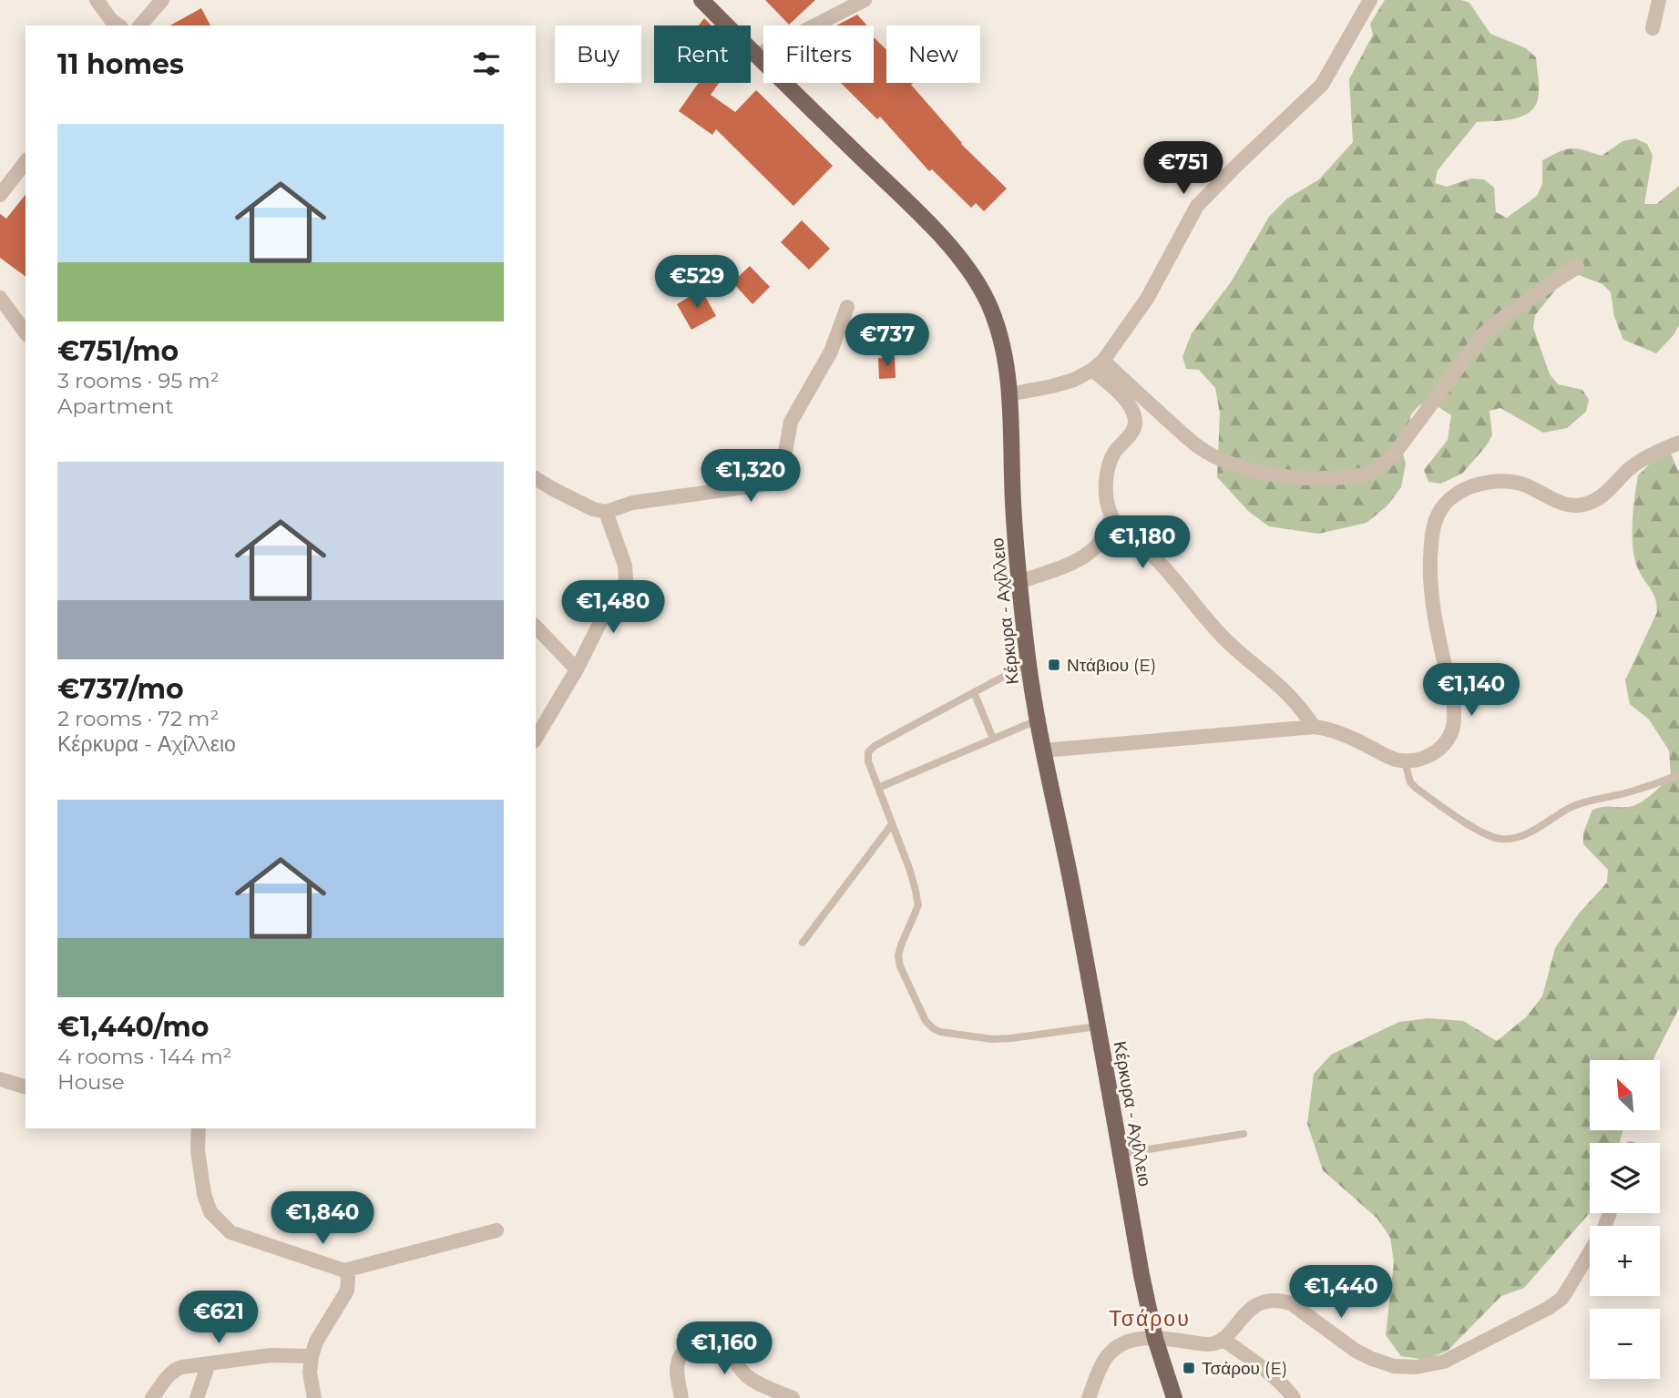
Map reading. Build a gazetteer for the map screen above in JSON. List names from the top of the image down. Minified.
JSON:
{"streets":{"main road":["Κέρκυρα - Αχίλλειο"]},"districts":["Τσάρου"],"places":{"transit":["Ντάβιου (E)","Τσάρου (E)"]},"north":"top left","page":{"chip":["Buy","Rent","Filters","New"],"heading":"11 homes","list":[{"name":"€751/mo","note":"3 rooms · 95 m² · Apartment"},{"name":"€737/mo","note":"2 rooms · 72 m² · Κέρκυρα - Αχίλλειο"},{"name":"€1,440/mo","note":"4 rooms · 144 m² · House"}],"price":["€751","€529","€737","€1,320","€1,180","€1,480","€1,140","€1,840","€1,440","€621","€1,160"],"map_buttons":["+","−"]}}
